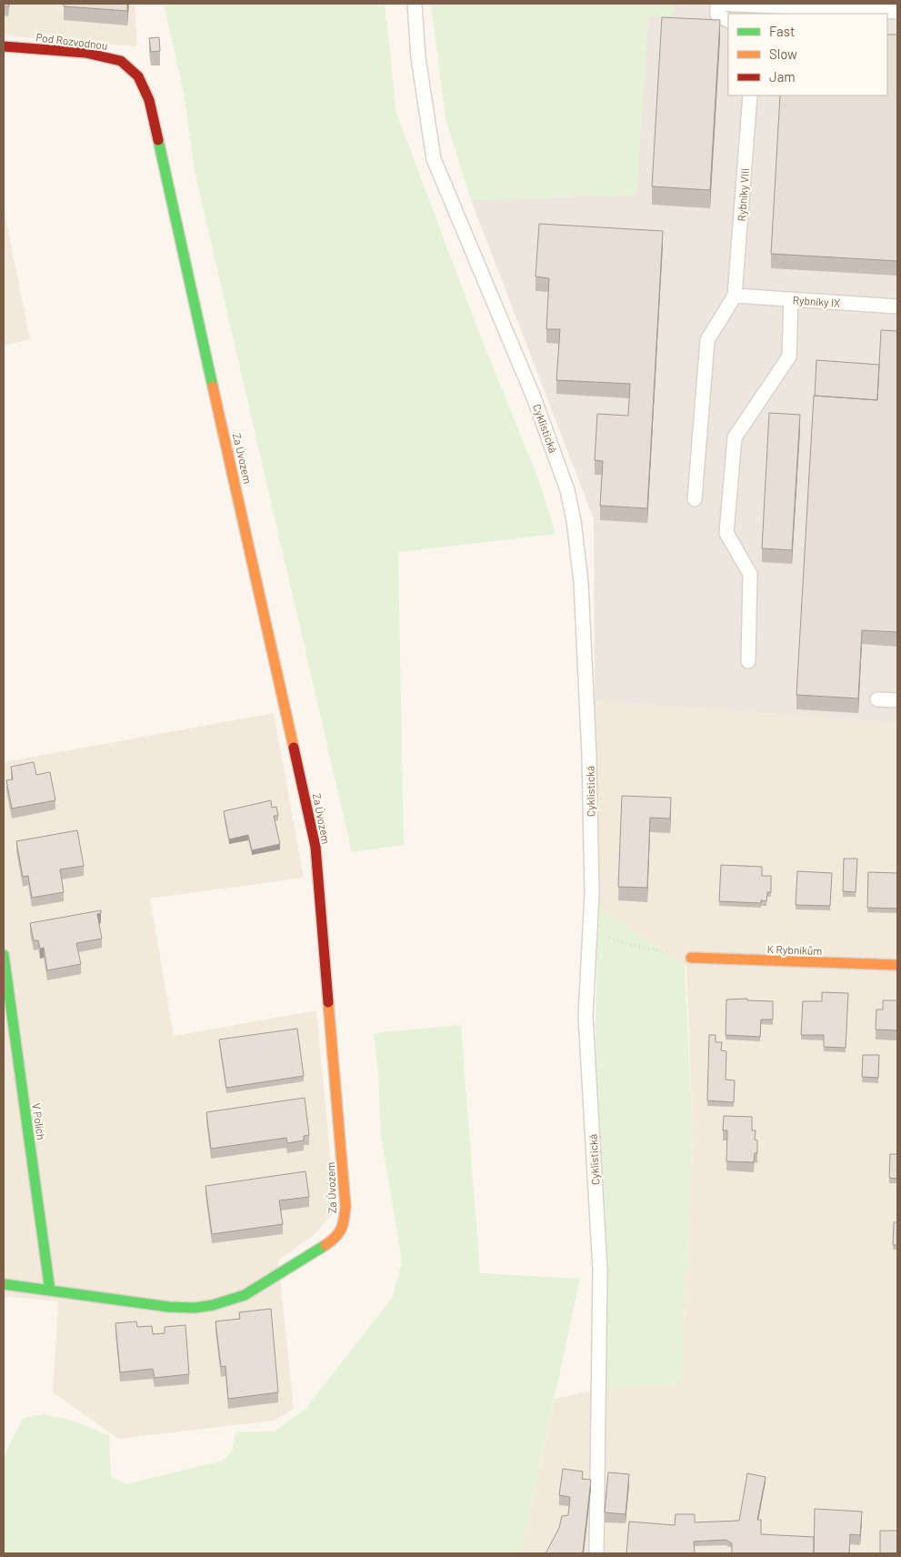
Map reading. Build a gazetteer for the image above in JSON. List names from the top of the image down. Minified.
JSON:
{"streets":{"street":["Pod Rozvodnou","Za Úvozem","K Rybníkům","V Polích"],"lane":["Rybníky VIII","Rybníky IX","Cyklistická"]},"crossings":[["Pod Rozvodnou","Za Úvozem"],["Rybníky VIII","Rybníky IX"],["Za Úvozem","V Polích"]],"legend":["Fast","Slow","Jam"]}
